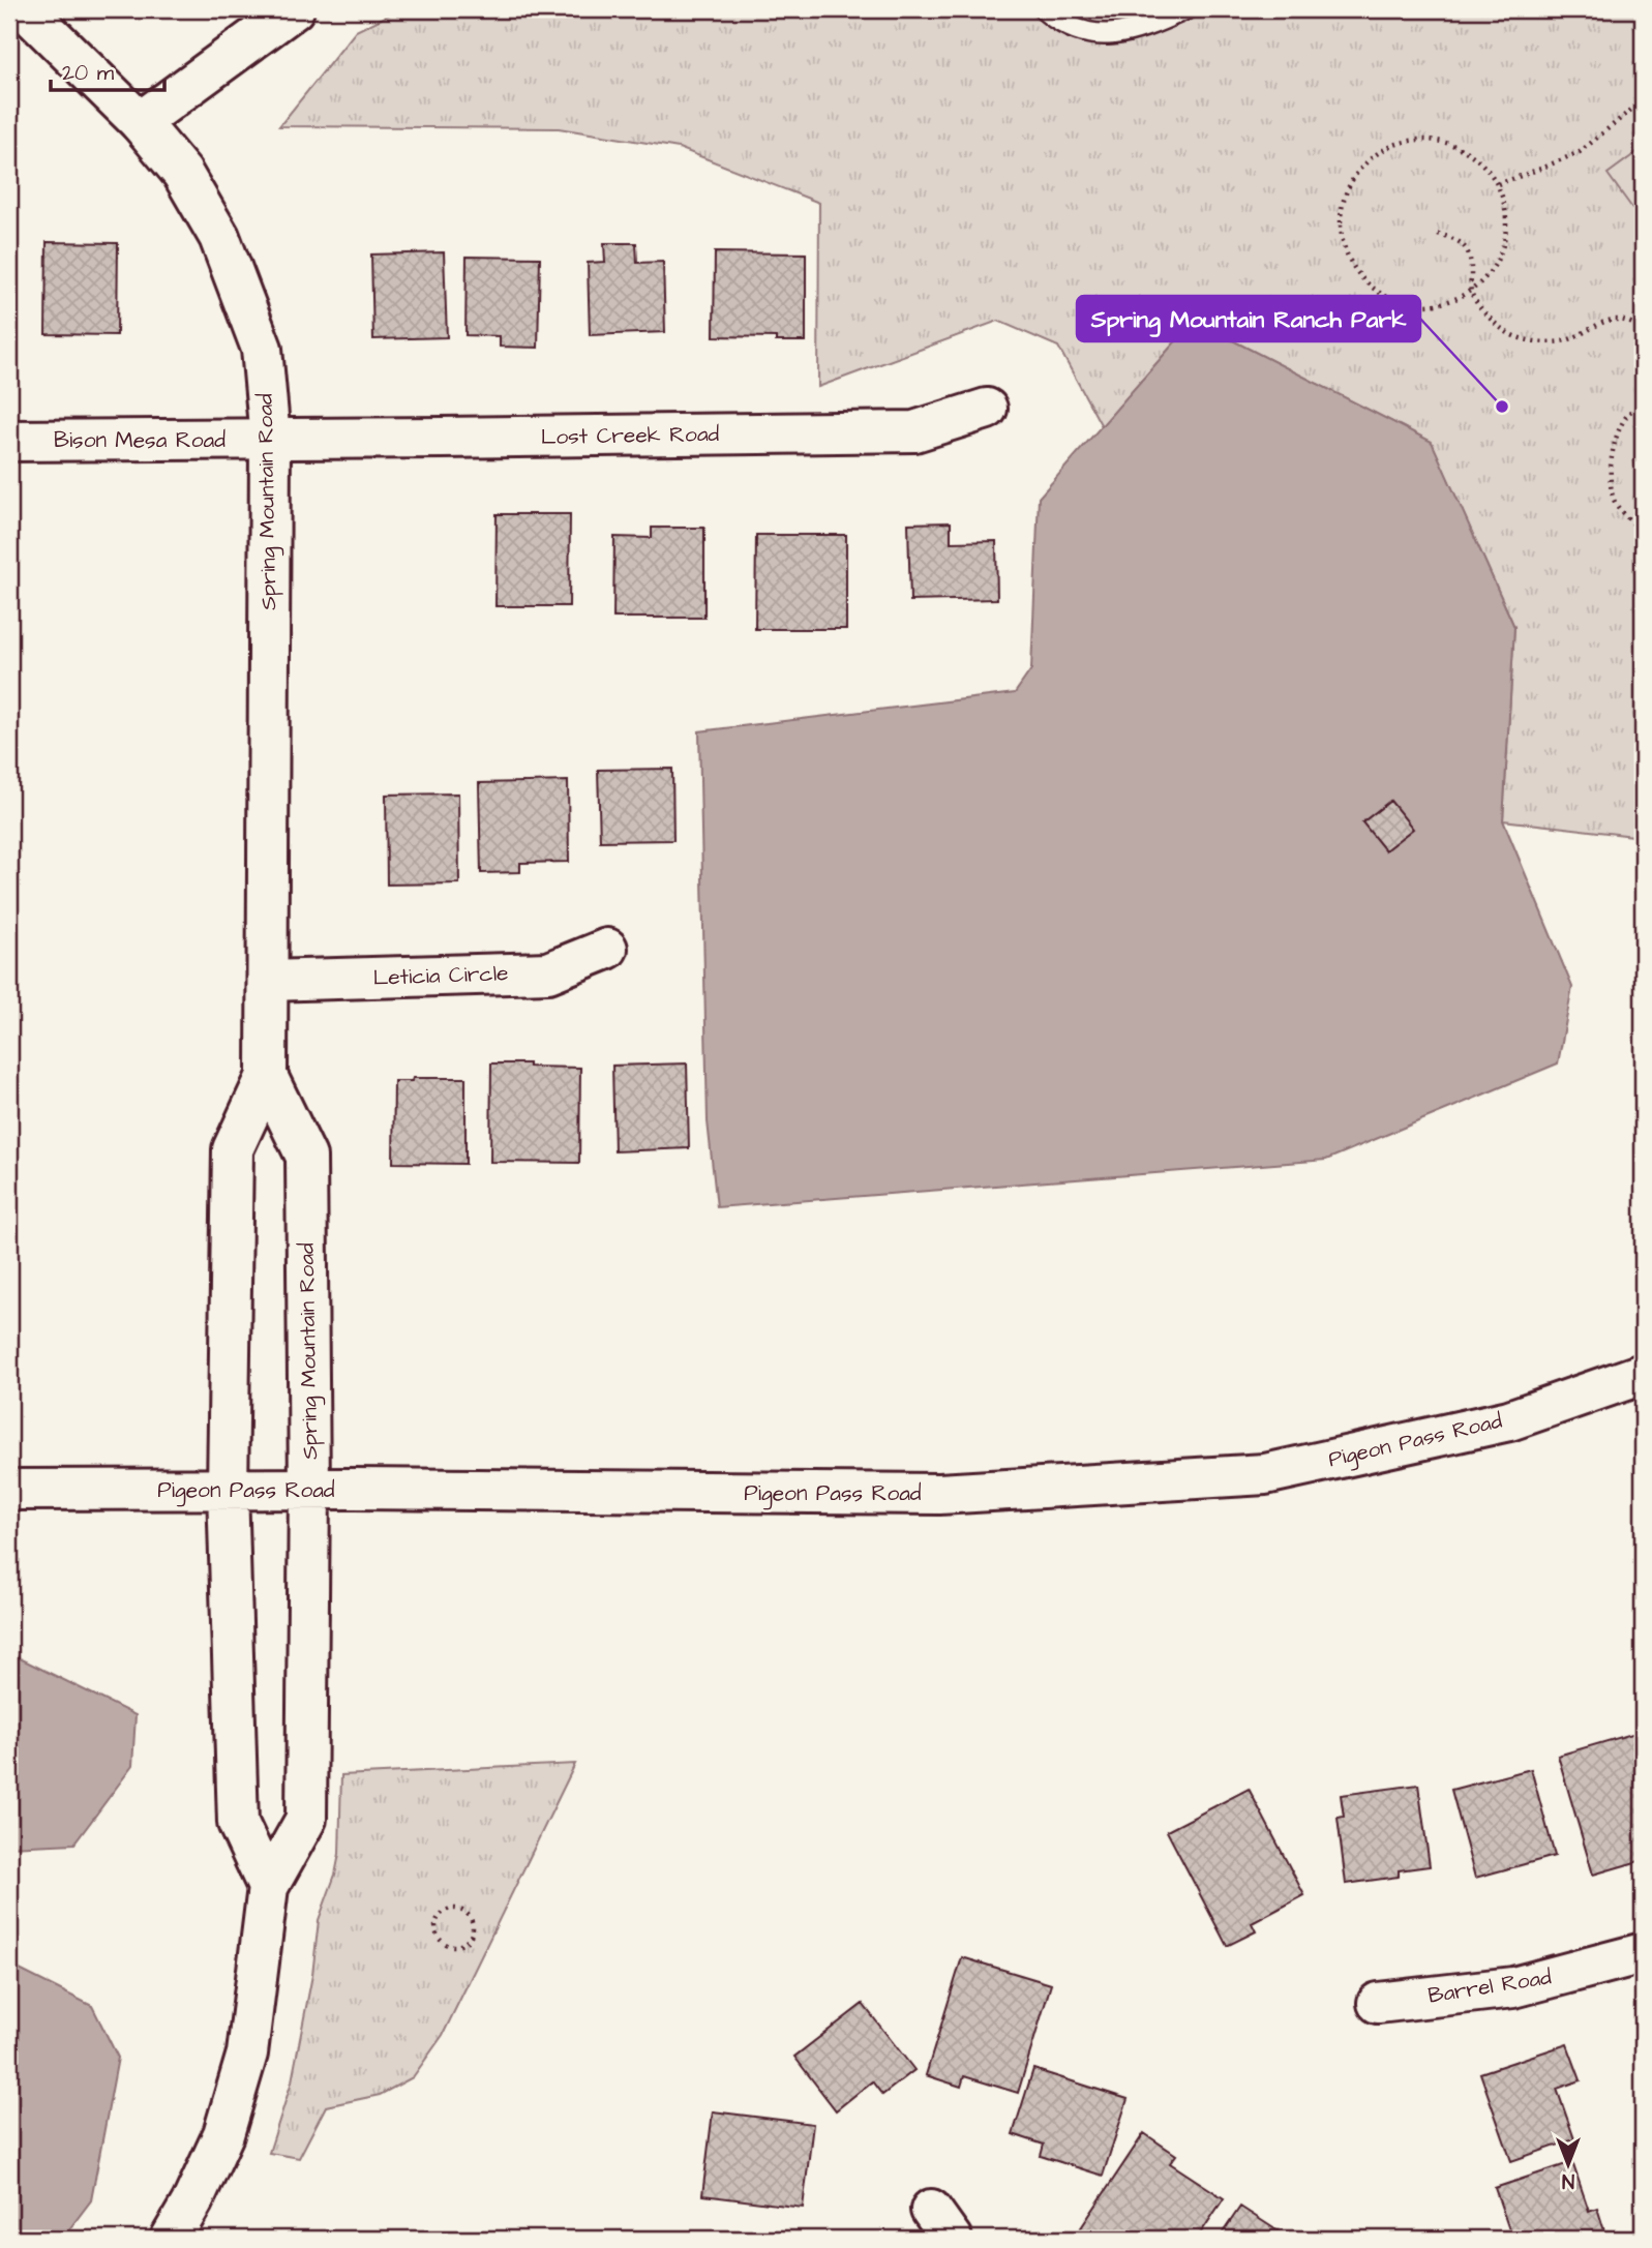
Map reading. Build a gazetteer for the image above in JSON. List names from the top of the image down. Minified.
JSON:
{"streets":{"street":["Lost Creek Road","Bison Mesa Road","Spring Mountain Road","Leticia Circle","Pigeon Pass Road","Barrel Road"]},"crossings":[["Lost Creek Road","Bison Mesa Road"],["Lost Creek Road","Spring Mountain Road"],["Bison Mesa Road","Spring Mountain Road"],["Spring Mountain Road","Leticia Circle"],["Spring Mountain Road","Pigeon Pass Road"]],"places":["Spring Mountain Ranch Park"],"scale_bar":"20 m","north":"bottom"}
